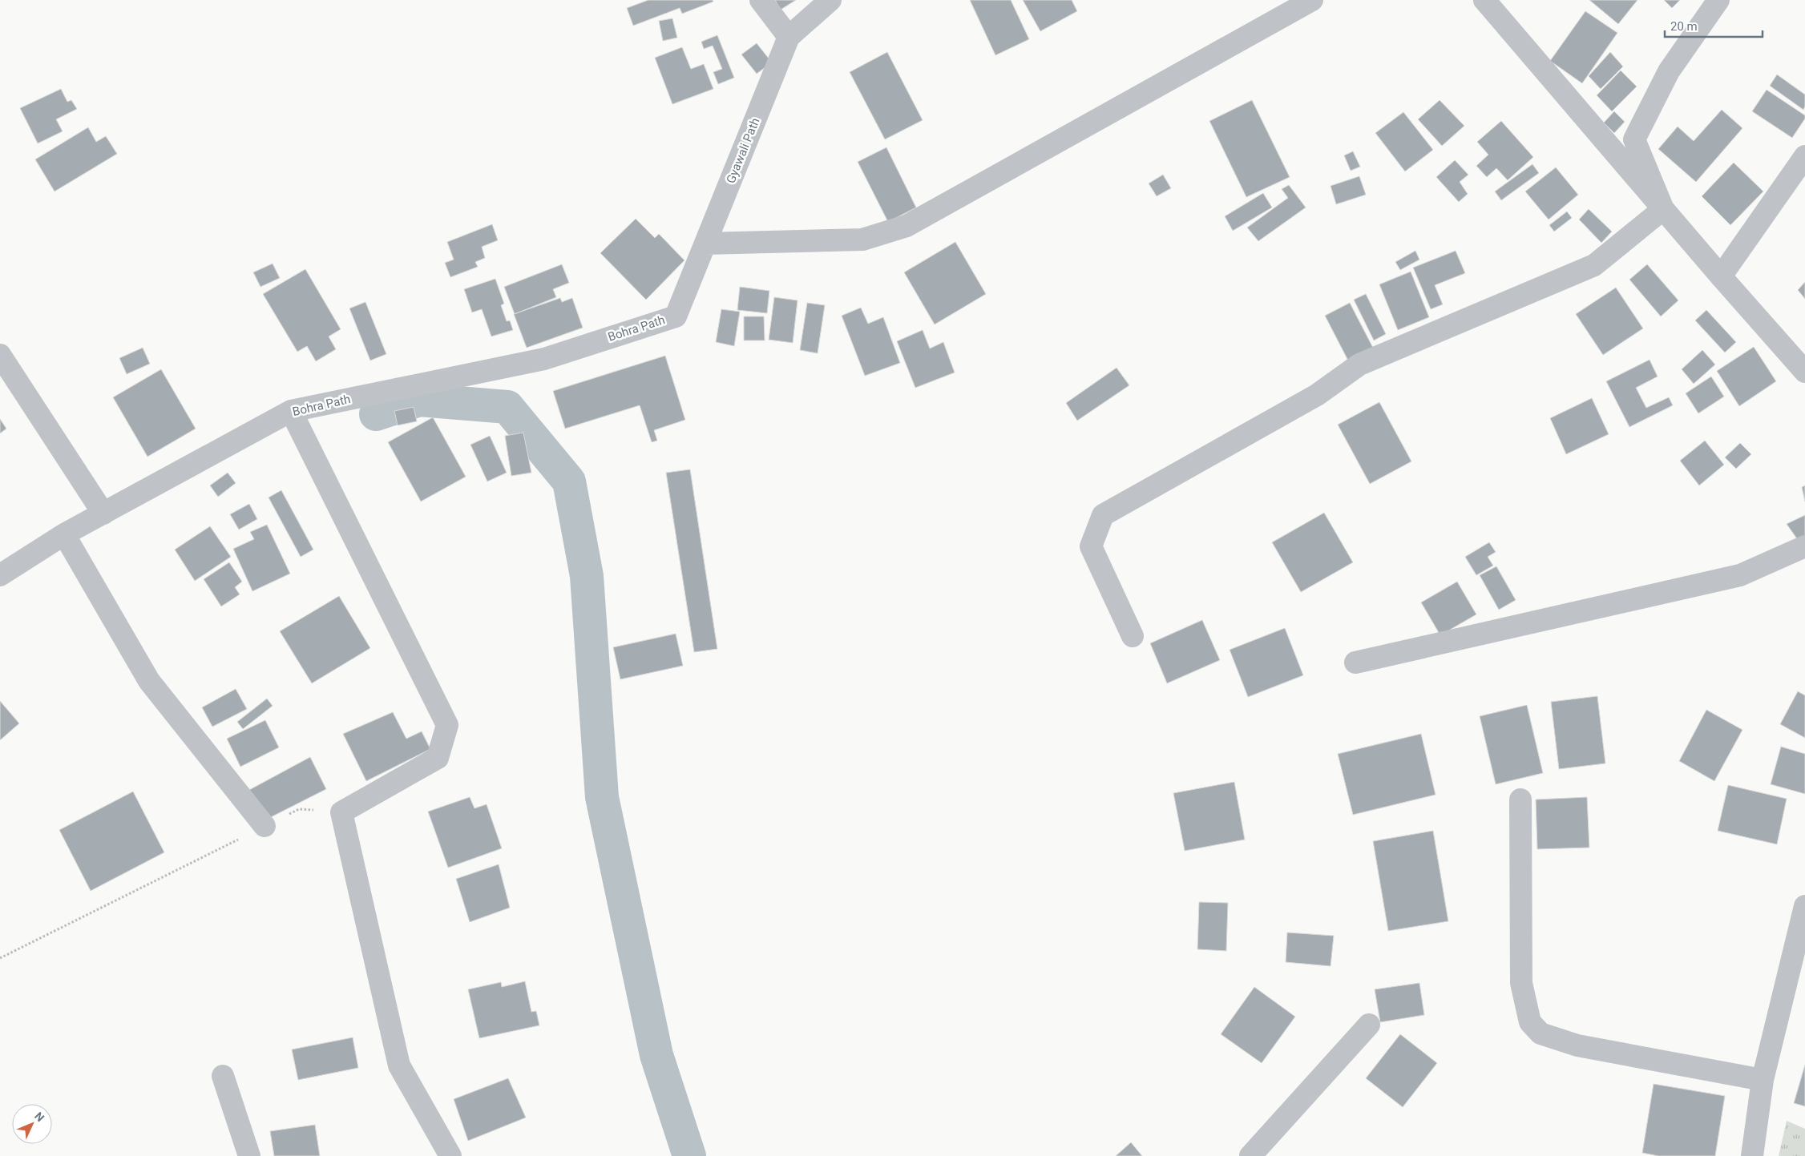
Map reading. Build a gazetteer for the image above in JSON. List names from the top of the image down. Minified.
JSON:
{"streets":{"street":["Gyawali Path","Bohra Path"]},"crossings":[["Gyawali Path","Bohra Path"]],"scale_bar":"20 m","north":"top right"}
